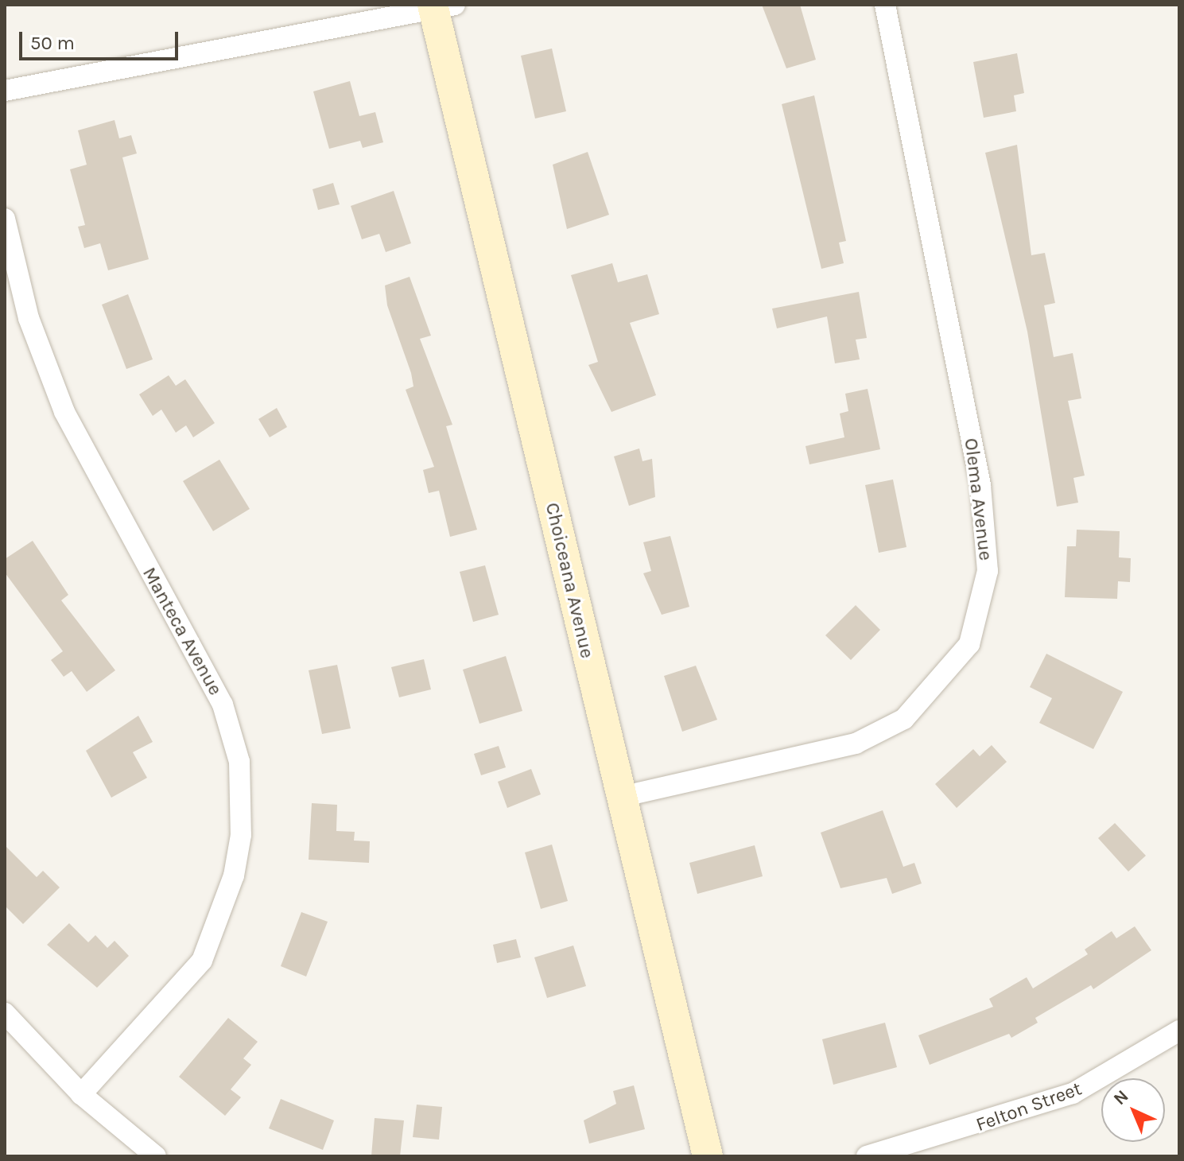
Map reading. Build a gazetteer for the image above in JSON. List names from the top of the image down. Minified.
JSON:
{"streets":{"street":["Olema Avenue","Choiceana Avenue","Manteca Avenue","Felton Street"]},"crossings":[["Olema Avenue","Choiceana Avenue"]],"scale_bar":"50 m","north":"top left"}
